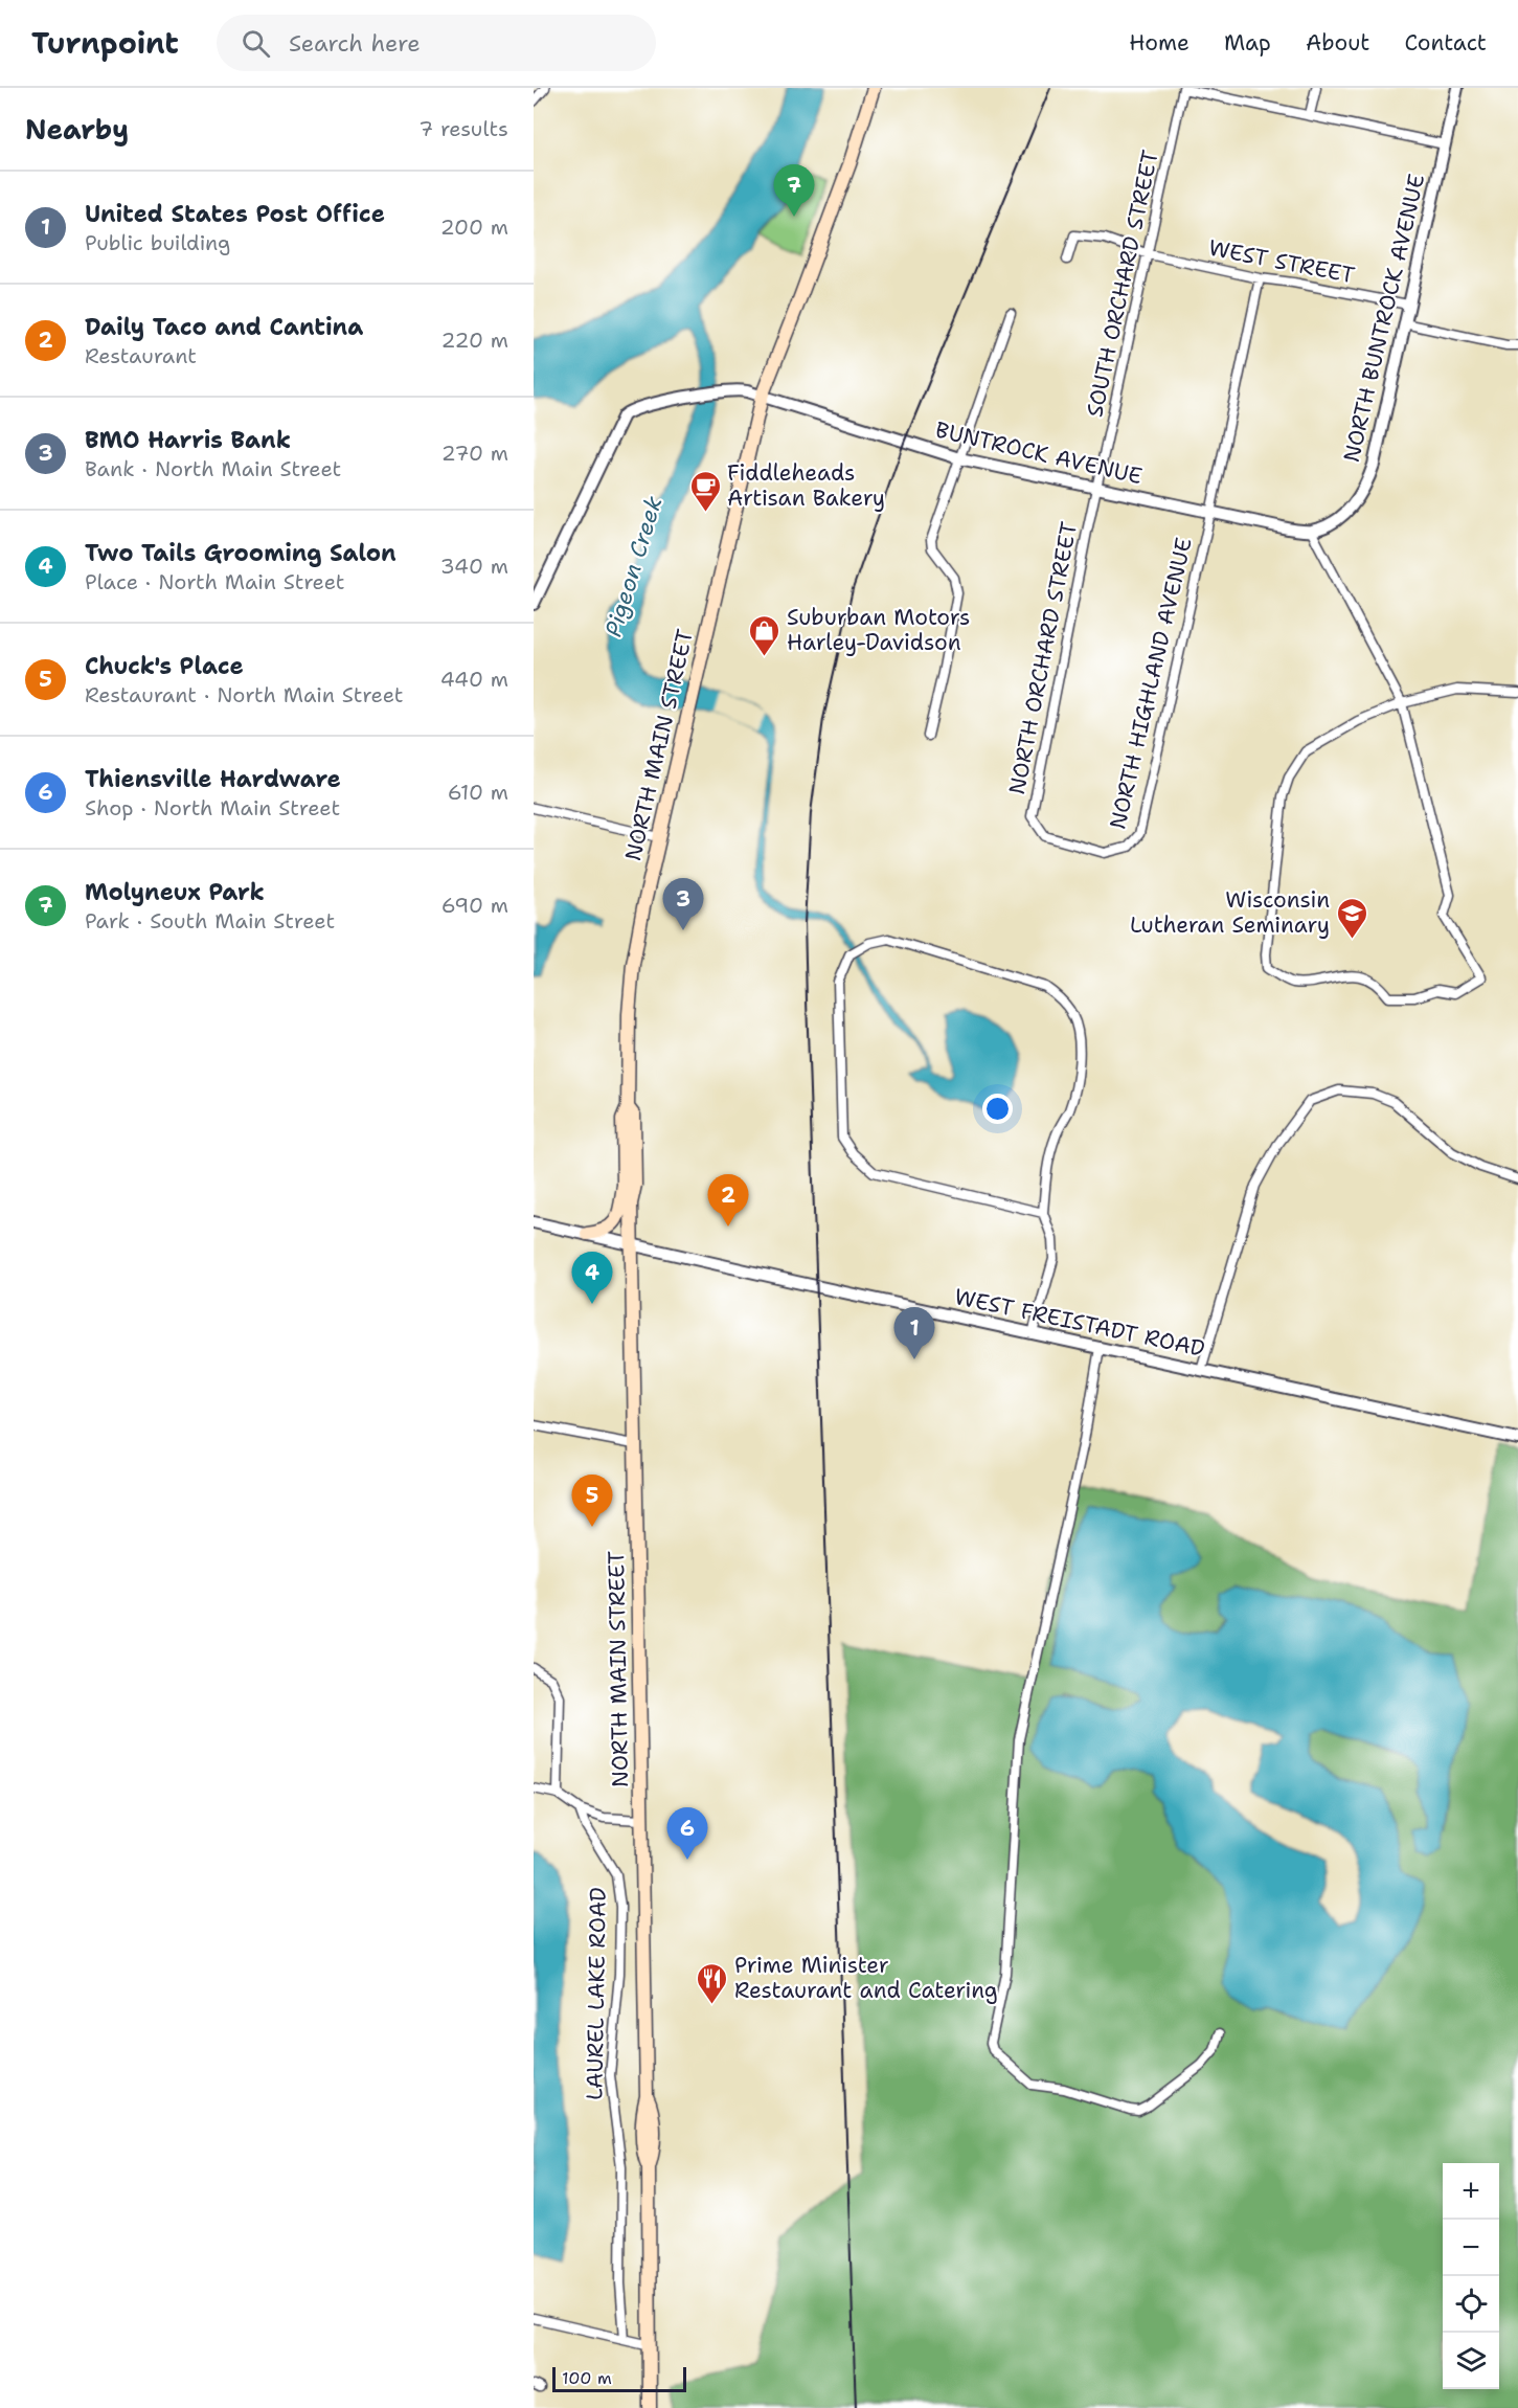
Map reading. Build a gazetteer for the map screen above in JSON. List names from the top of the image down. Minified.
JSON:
{"streets":{"main road":["NORTH MAIN STREET"],"street":["WEST STREET","SOUTH ORCHARD STREET","NORTH BUNTROCK AVENUE","BUNTROCK AVENUE","NORTH ORCHARD STREET","NORTH HIGHLAND AVENUE","WEST FREISTADT ROAD","LAUREL LAKE ROAD"]},"crossings":[["WEST STREET","SOUTH ORCHARD STREET"],["WEST STREET","NORTH BUNTROCK AVENUE"],["WEST STREET","NORTH HIGHLAND AVENUE"],["SOUTH ORCHARD STREET","BUNTROCK AVENUE"],["SOUTH ORCHARD STREET","NORTH ORCHARD STREET"],["NORTH BUNTROCK AVENUE","BUNTROCK AVENUE"],["BUNTROCK AVENUE","NORTH ORCHARD STREET"],["BUNTROCK AVENUE","NORTH HIGHLAND AVENUE"],["BUNTROCK AVENUE","NORTH MAIN STREET"],["NORTH ORCHARD STREET","NORTH HIGHLAND AVENUE"],["NORTH MAIN STREET","WEST FREISTADT ROAD"]],"water":["Pigeon Creek"],"places":{"cafe":["Fiddleheads Artisan Bakery"],"shop":["Suburban Motors Harley-Davidson"],"school or university":["Wisconsin Lutheran Seminary"],"restaurant":["Prime Minister Restaurant and Catering"]},"scale_bar":"100 m","page":{"header":"Turnpoint","search":"Search here","nav":["Home","Map","About","Contact"],"heading":["Nearby","7 results"],"pins":["7","3","2","4","1","5","6"],"list":[{"mark":"1","name":"United States Post Office","note":"Public building","value":"200 m"},{"mark":"2","name":"Daily Taco and Cantina","note":"Restaurant","value":"220 m"},{"mark":"3","name":"BMO Harris Bank","note":"Bank · North Main Street","value":"270 m"},{"mark":"4","name":"Two Tails Grooming Salon","note":"Place · North Main Street","value":"340 m"},{"mark":"5","name":"Chuck's Place","note":"Restaurant · North Main Street","value":"440 m"},{"mark":"6","name":"Thiensville Hardware","note":"Shop · North Main Street","value":"610 m"},{"mark":"7","name":"Molyneux Park","note":"Park · South Main Street","value":"690 m"}],"map_buttons":["+","−"],"scale":"100 m"}}
